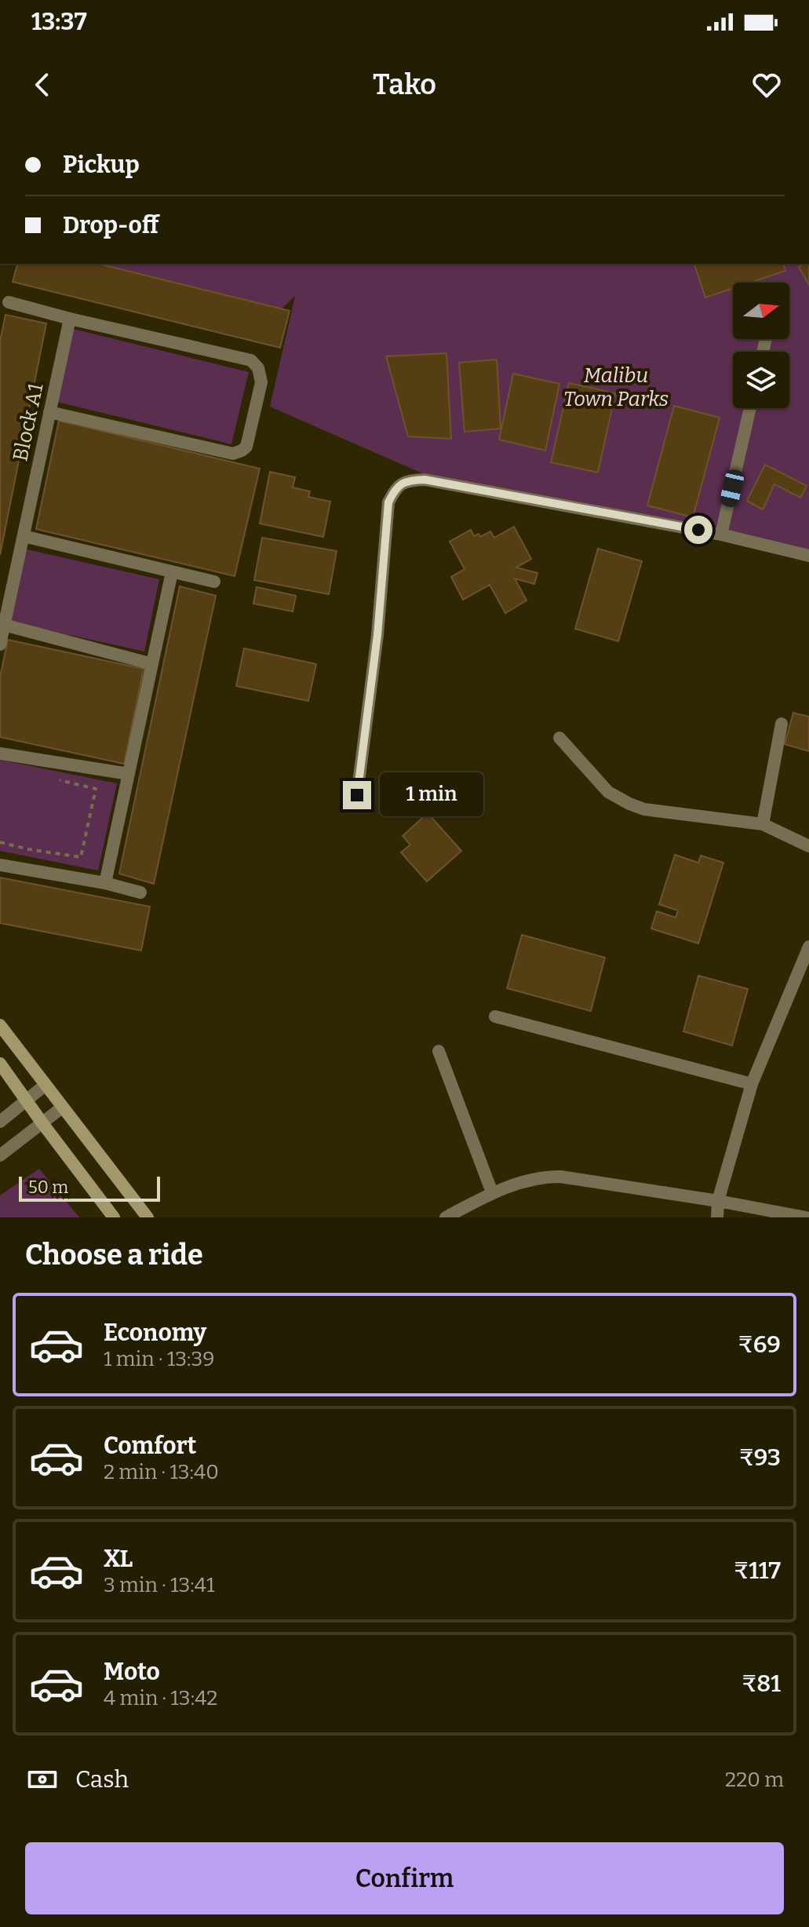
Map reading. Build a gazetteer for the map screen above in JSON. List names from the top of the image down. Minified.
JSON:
{"streets":{"street":["Block A1"]},"parks":["Malibu Town Parks"],"scale_bar":"50 m","north":"right","page":{"status":"13:37","header":"Tako","banner":["Pickup","Drop-off"],"bubble":"1 min","scale":"50 m","heading":"Choose a ride","list":[{"name":"Economy","note":"1 min · 13:39","value":"₹69"},{"name":"Comfort","note":"2 min · 13:40","value":"₹93"},{"name":"XL","note":"3 min · 13:41","value":"₹117"},{"name":"Moto","note":"4 min · 13:42","value":"₹81"}],"pay":["Cash","220 m"],"buttons":"Confirm"}}
